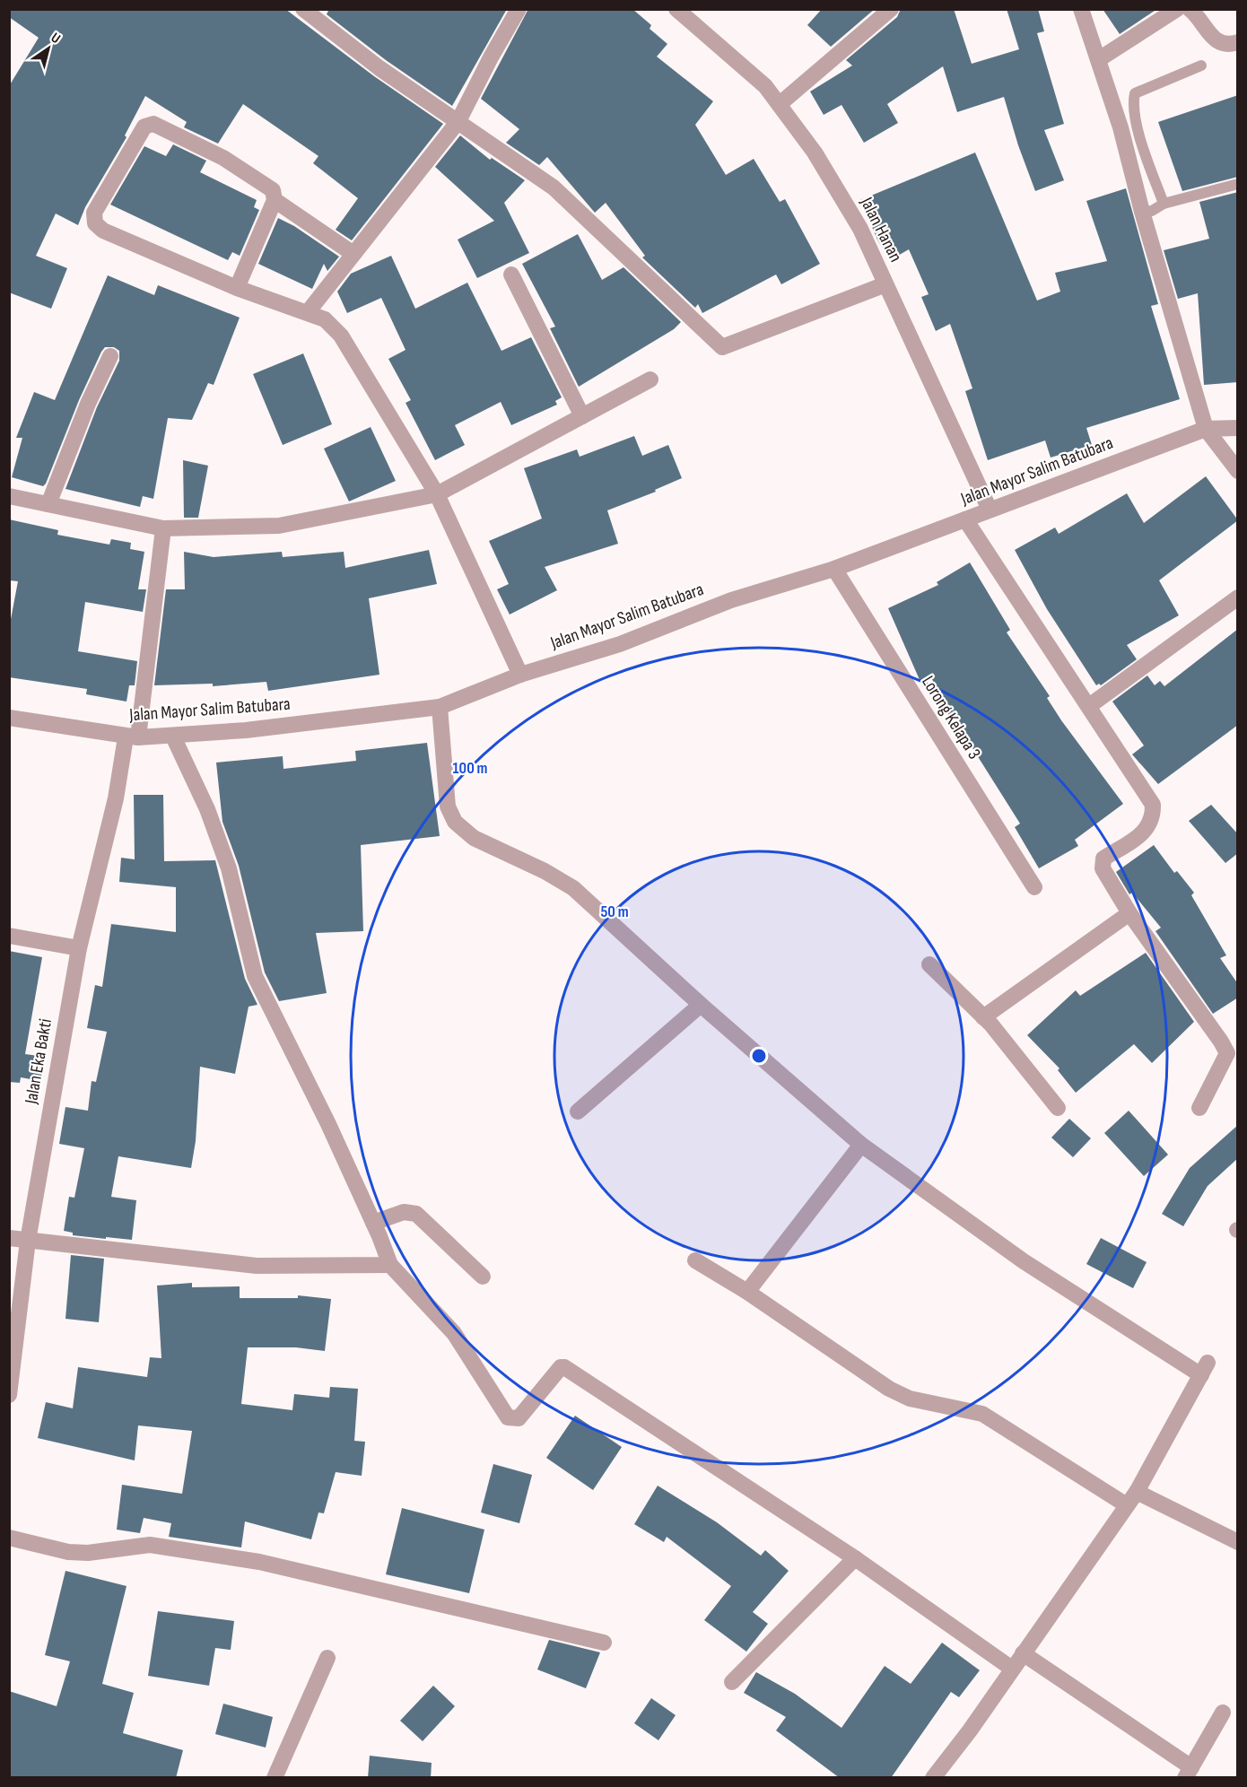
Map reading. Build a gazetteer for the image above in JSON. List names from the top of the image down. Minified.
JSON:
{"streets":{"street":["Jalan Hanan","Jalan Mayor Salim Batubara","Lorong Kelapa 3","Jalan Eka Bakti"]},"crossings":[["Jalan Hanan","Jalan Mayor Salim Batubara"],["Jalan Mayor Salim Batubara","Lorong Kelapa 3"],["Jalan Mayor Salim Batubara","Jalan Eka Bakti"]],"north":"top right","rings":["100 m","50 m"]}
